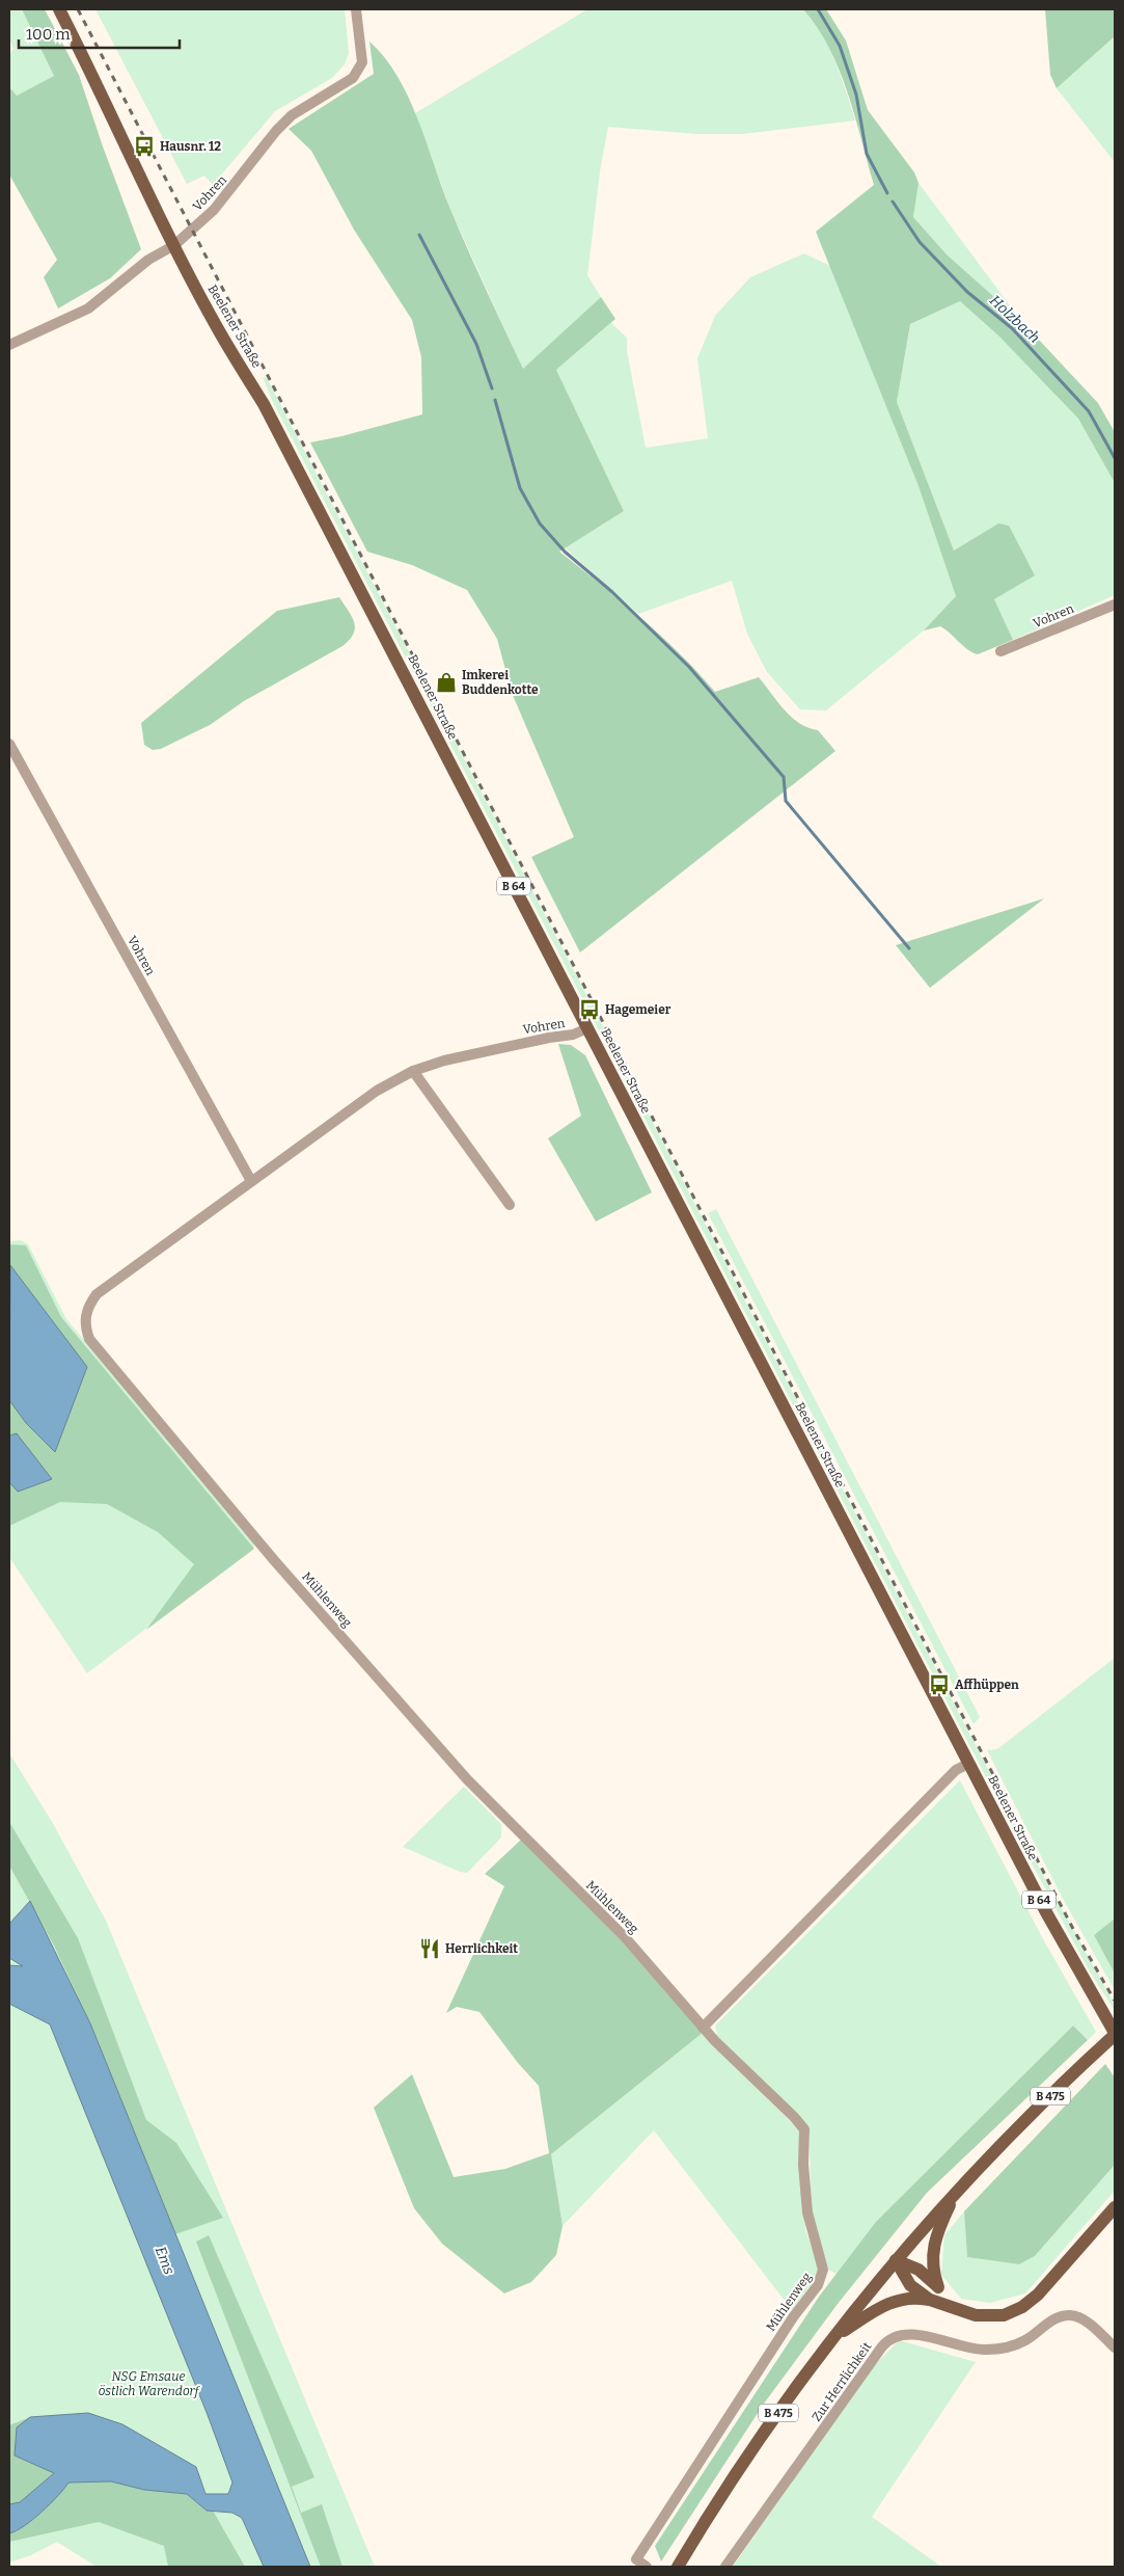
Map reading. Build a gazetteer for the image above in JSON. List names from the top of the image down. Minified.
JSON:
{"streets":{"main road":["Beelener Straße","B 64","B 475"],"street":["Vohren","Mühlenweg","Zur Herrlichkeit"]},"crossings":[["Vohren","Beelener Straße"],["Vohren","Mühlenweg"],["Beelener Straße","B 475"]],"water":["Holzbach","Ems"],"parks":["NSG Emsaue östlich Warendorf"],"places":{"bus stop":["Hausnr. 12","Hagemeier","Affhüppen"],"shop":["Imkerei Buddenkotte"],"restaurant":["Herrlichkeit"]},"scale_bar":"100 m"}
